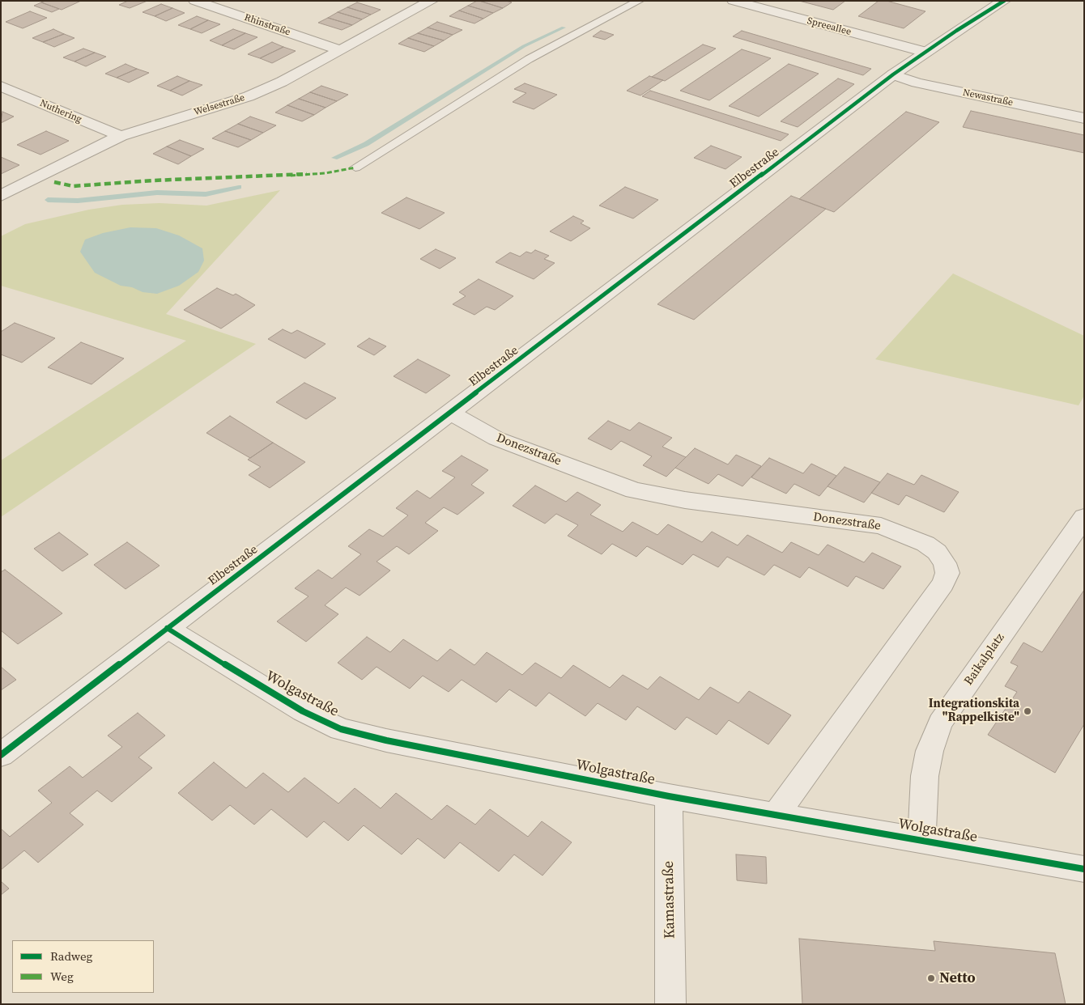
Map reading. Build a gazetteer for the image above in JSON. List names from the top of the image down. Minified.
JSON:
{"streets":{"street":["Rhinstraße","Spreeallee","Newastraße","Welsestraße","Nuthering","Elbestraße","Donezstraße","Baikalplatz","Wolgastraße","Kamastraße"]},"crossings":[["Rhinstraße","Welsestraße"],["Spreeallee","Elbestraße"],["Newastraße","Elbestraße"],["Welsestraße","Nuthering"],["Elbestraße","Donezstraße"],["Elbestraße","Wolgastraße"],["Donezstraße","Wolgastraße"],["Baikalplatz","Wolgastraße"],["Wolgastraße","Kamastraße"]],"places":["Integrationskita \"Rappelkiste\"","Netto"],"legend":["Radweg","Weg"]}
